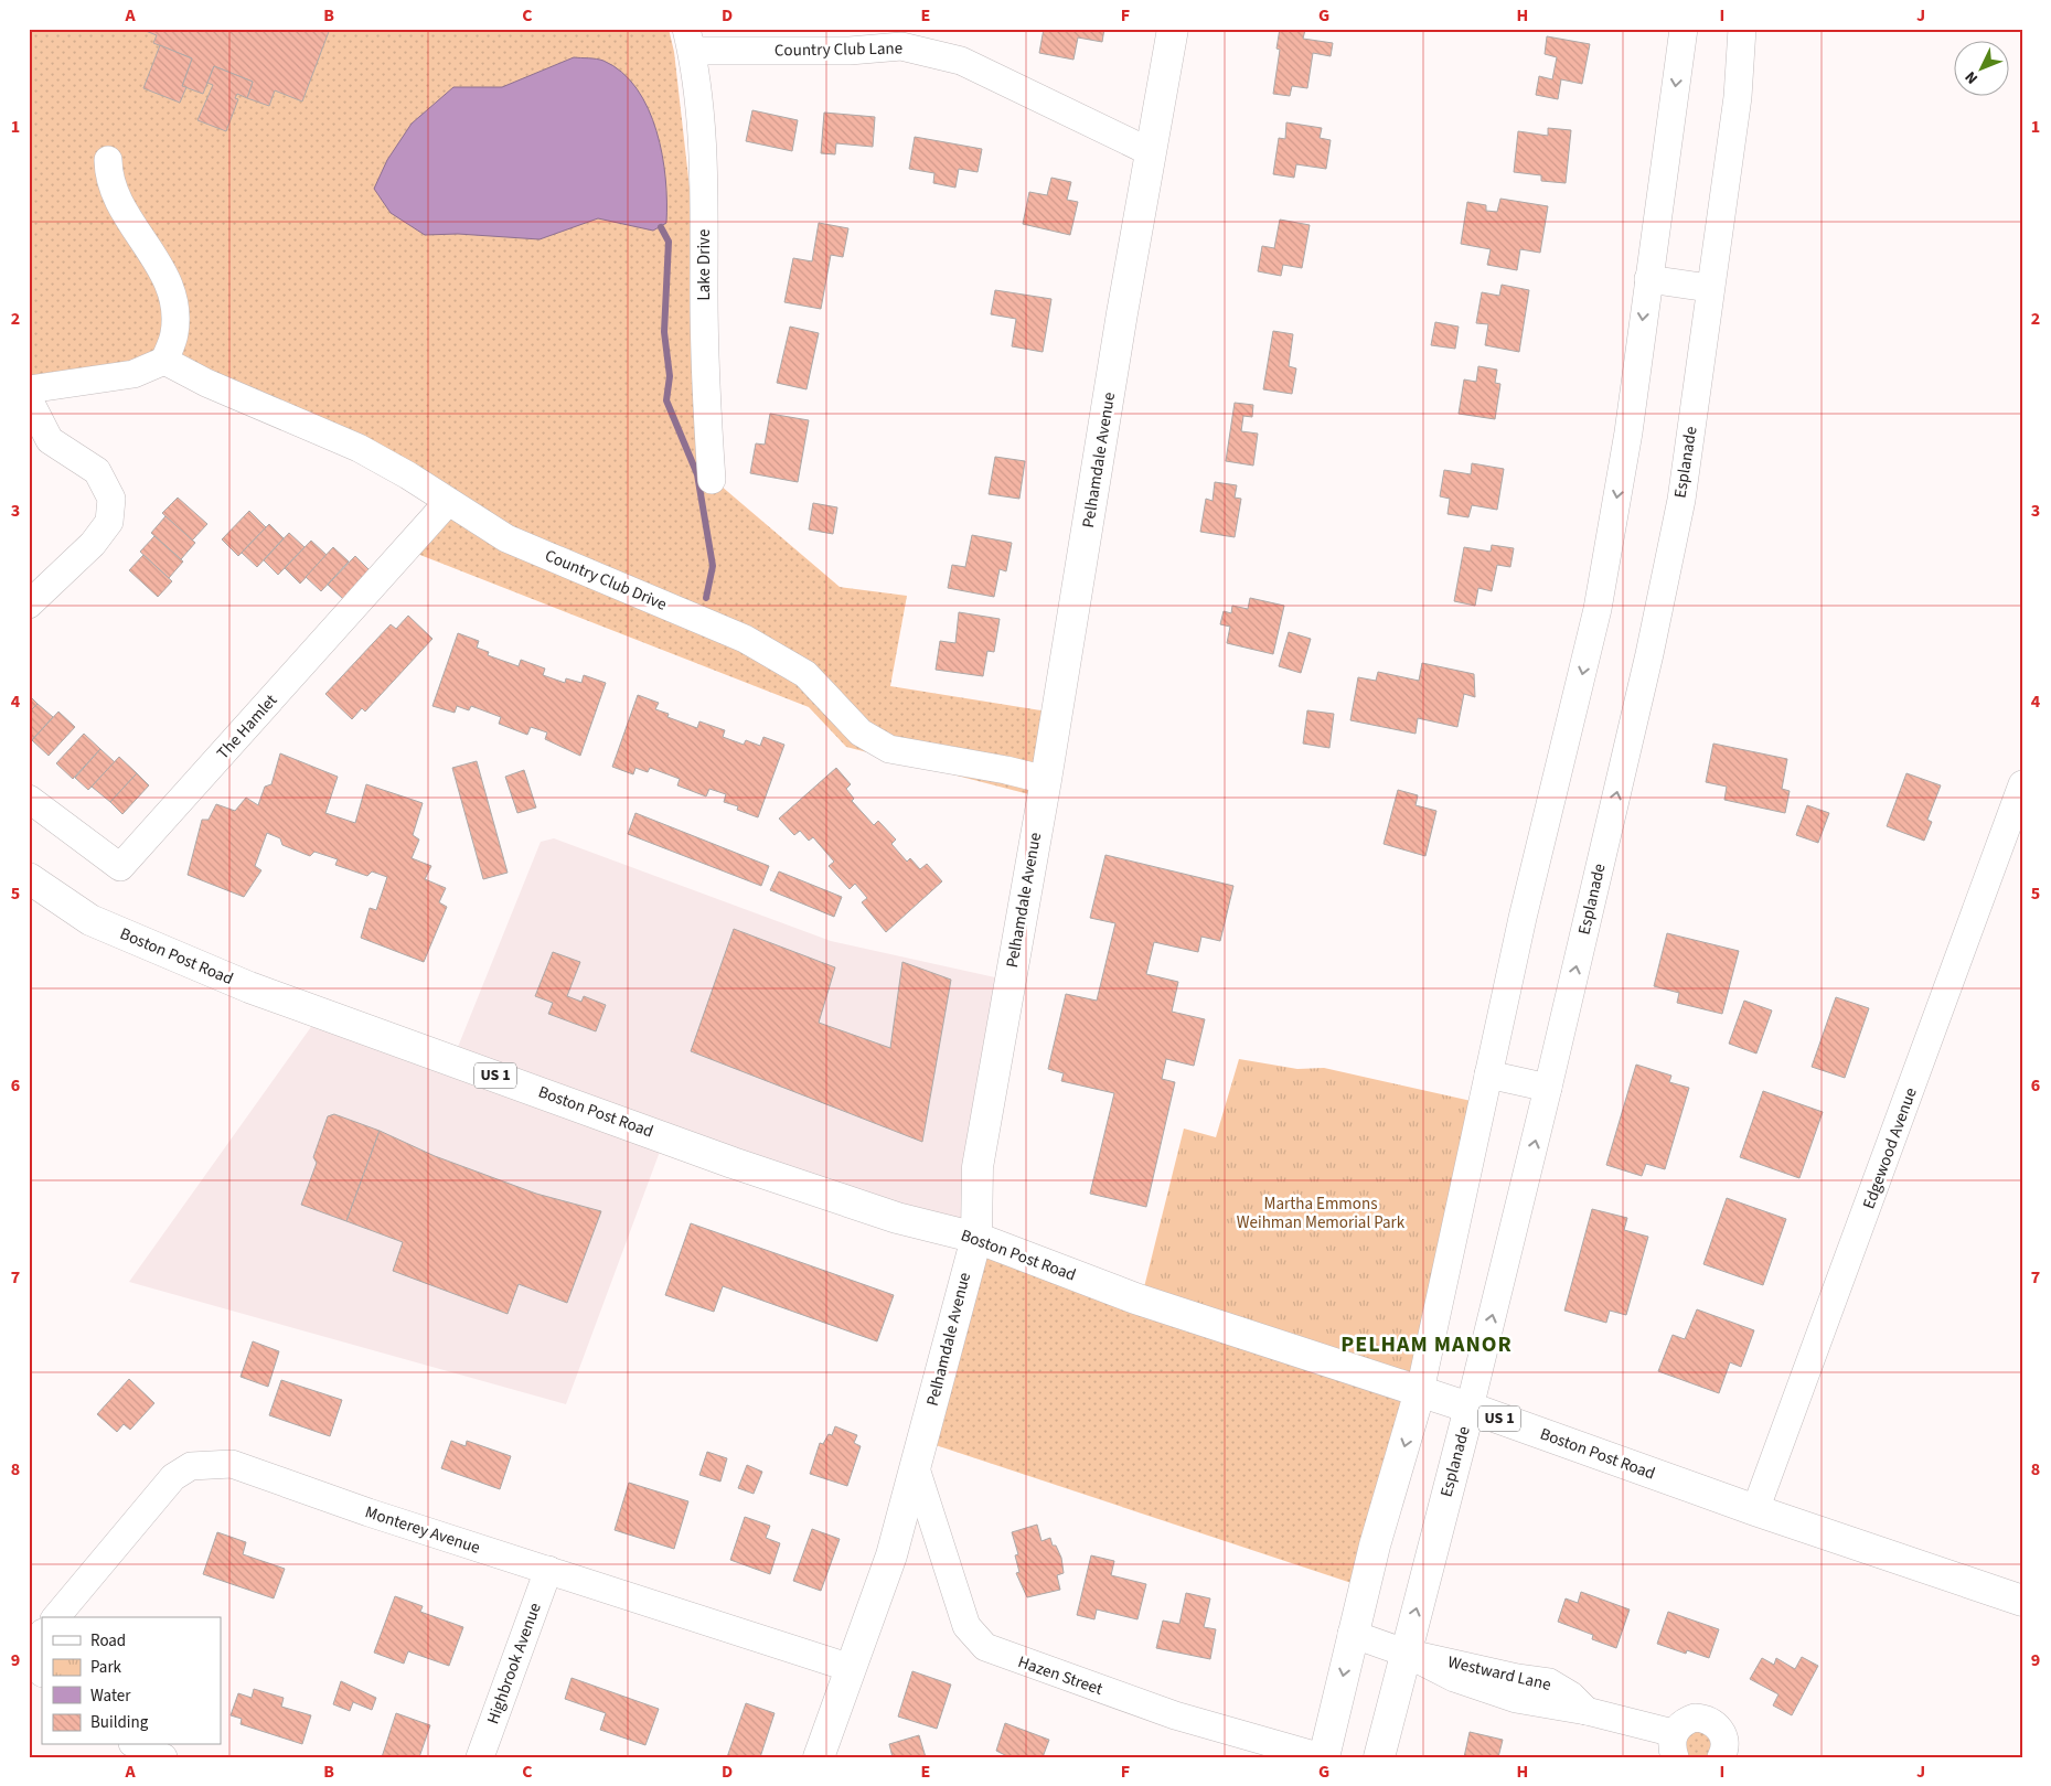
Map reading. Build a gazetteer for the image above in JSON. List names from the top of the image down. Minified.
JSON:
{"streets":{"street":["Country Club Lane","Lake Drive","Pelhamdale Avenue","Esplanade","Country Club Drive","The Hamlet","Boston Post Road","US 1","Edgewood Avenue","Monterey Avenue","Highbrook Avenue","Westward Lane","Hazen Street"]},"crossings":[["Country Club Lane","Lake Drive"],["Country Club Lane","Pelhamdale Avenue"],["Pelhamdale Avenue","Country Club Drive"],["Pelhamdale Avenue","Boston Post Road"],["Pelhamdale Avenue","Monterey Avenue"],["Pelhamdale Avenue","Hazen Street"],["Esplanade","Boston Post Road"],["Esplanade","Westward Lane"],["Country Club Drive","The Hamlet"],["Boston Post Road","Edgewood Avenue"],["Monterey Avenue","Highbrook Avenue"]],"districts":["PELHAM MANOR"],"parks":["Martha Emmons Weihman Memorial Park"],"legend":["Road","Park","Water","Building"],"north":"bottom left","grid":{"columns":["A","B","C","D","E","F","G","H","I","J"],"rows":["1","2","3","4","5","6","7","8","9"]}}
